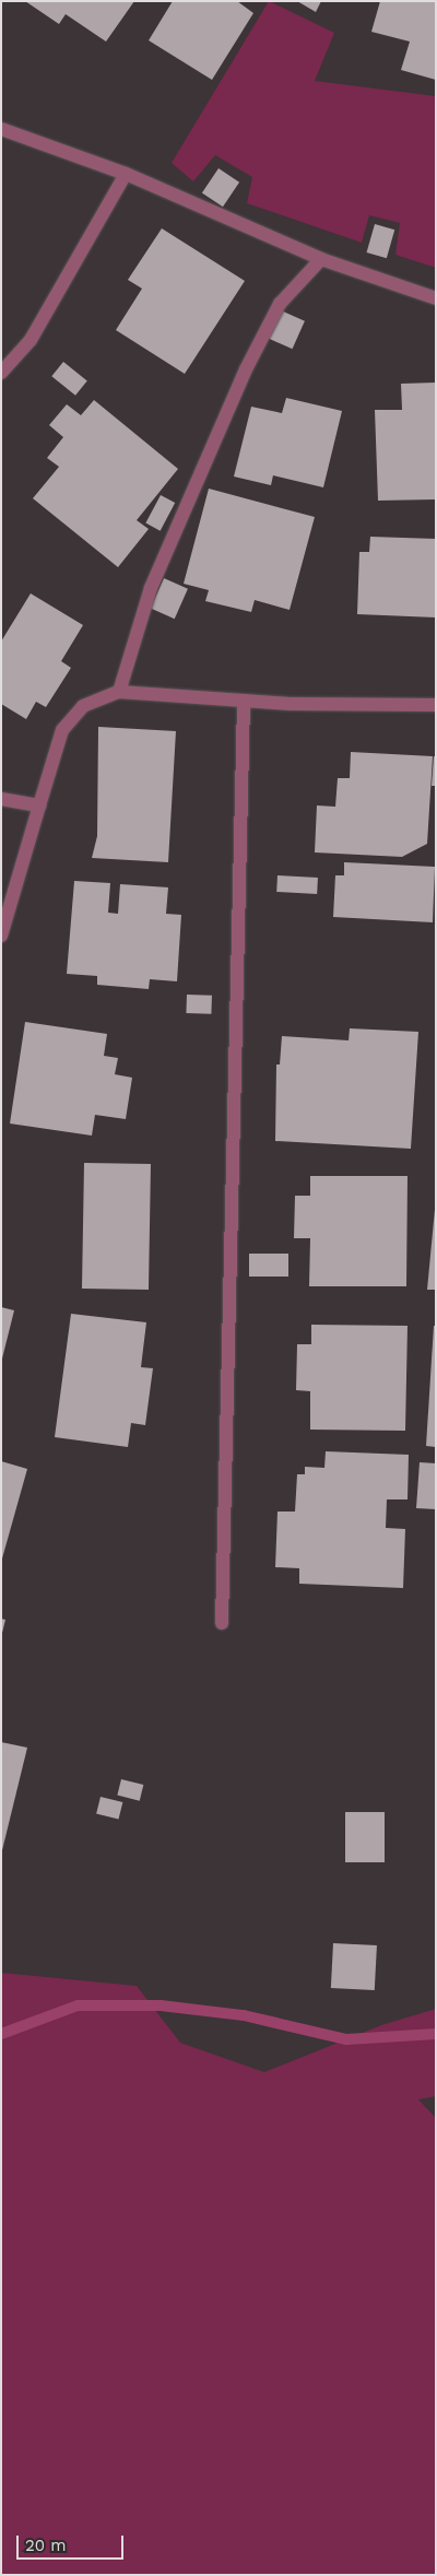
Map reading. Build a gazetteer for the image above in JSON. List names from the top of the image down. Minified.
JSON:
{"scale_bar":"20 m"}
